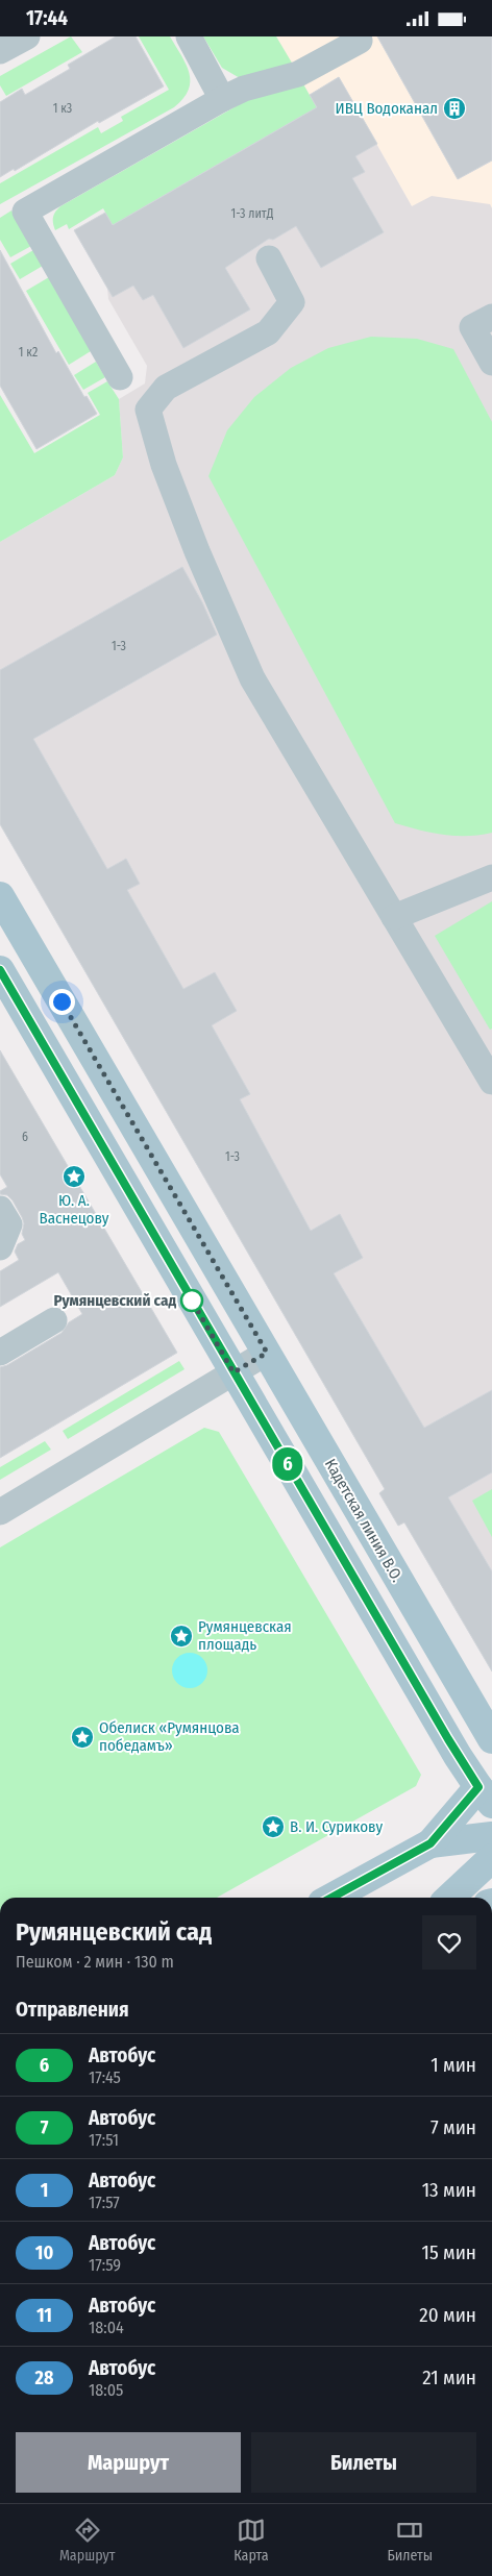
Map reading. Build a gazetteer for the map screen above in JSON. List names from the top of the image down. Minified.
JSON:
{"streets":{"main road":["Кадетская линия В.О."]},"places":{"building":["ИВЦ Водоканал"],"place":["Ю. А. Васнецову","Румянцевская площадь","Обелиск «Румянцова победамъ»","В. И. Сурикову"],"other":["Румянцевский сад"]},"lines":["bus line 6"],"house_numbers":["1 к3","1-3 литД","1 к2","1-3","6","1-3"],"page":{"status":"17:44","on_map":"6","heading":[["Румянцевский сад","Пешком · 2 мин · 130 m"],"Отправления"],"list":[{"mark":"6","name":"Автобус","note":"17:45","value":"1 мин"},{"mark":"7","name":"Автобус","note":"17:51","value":"7 мин"},{"mark":"1","name":"Автобус","note":"17:57","value":"13 мин"},{"mark":"10","name":"Автобус","note":"17:59","value":"15 мин"},{"mark":"11","name":"Автобус","note":"18:04","value":"20 мин"},{"mark":"28","name":"Автобус","note":"18:05","value":"21 мин"}],"buttons":["Маршрут","Билеты"],"tabs":["Маршрут","Карта","Билеты"]}}
